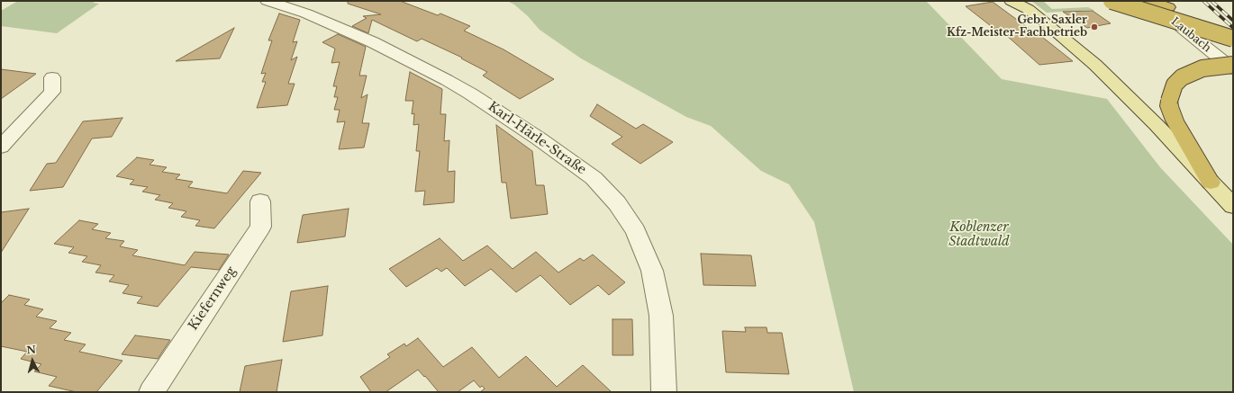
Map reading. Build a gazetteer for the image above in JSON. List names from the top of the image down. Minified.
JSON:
{"streets":{"street":["Laubach","Karl-Härle-Straße","Kiefernweg"]},"parks":["Koblenzer Stadtwald"],"places":["Gebr. Saxler Kfz-Meister-Fachbetrieb"],"north":"top"}
